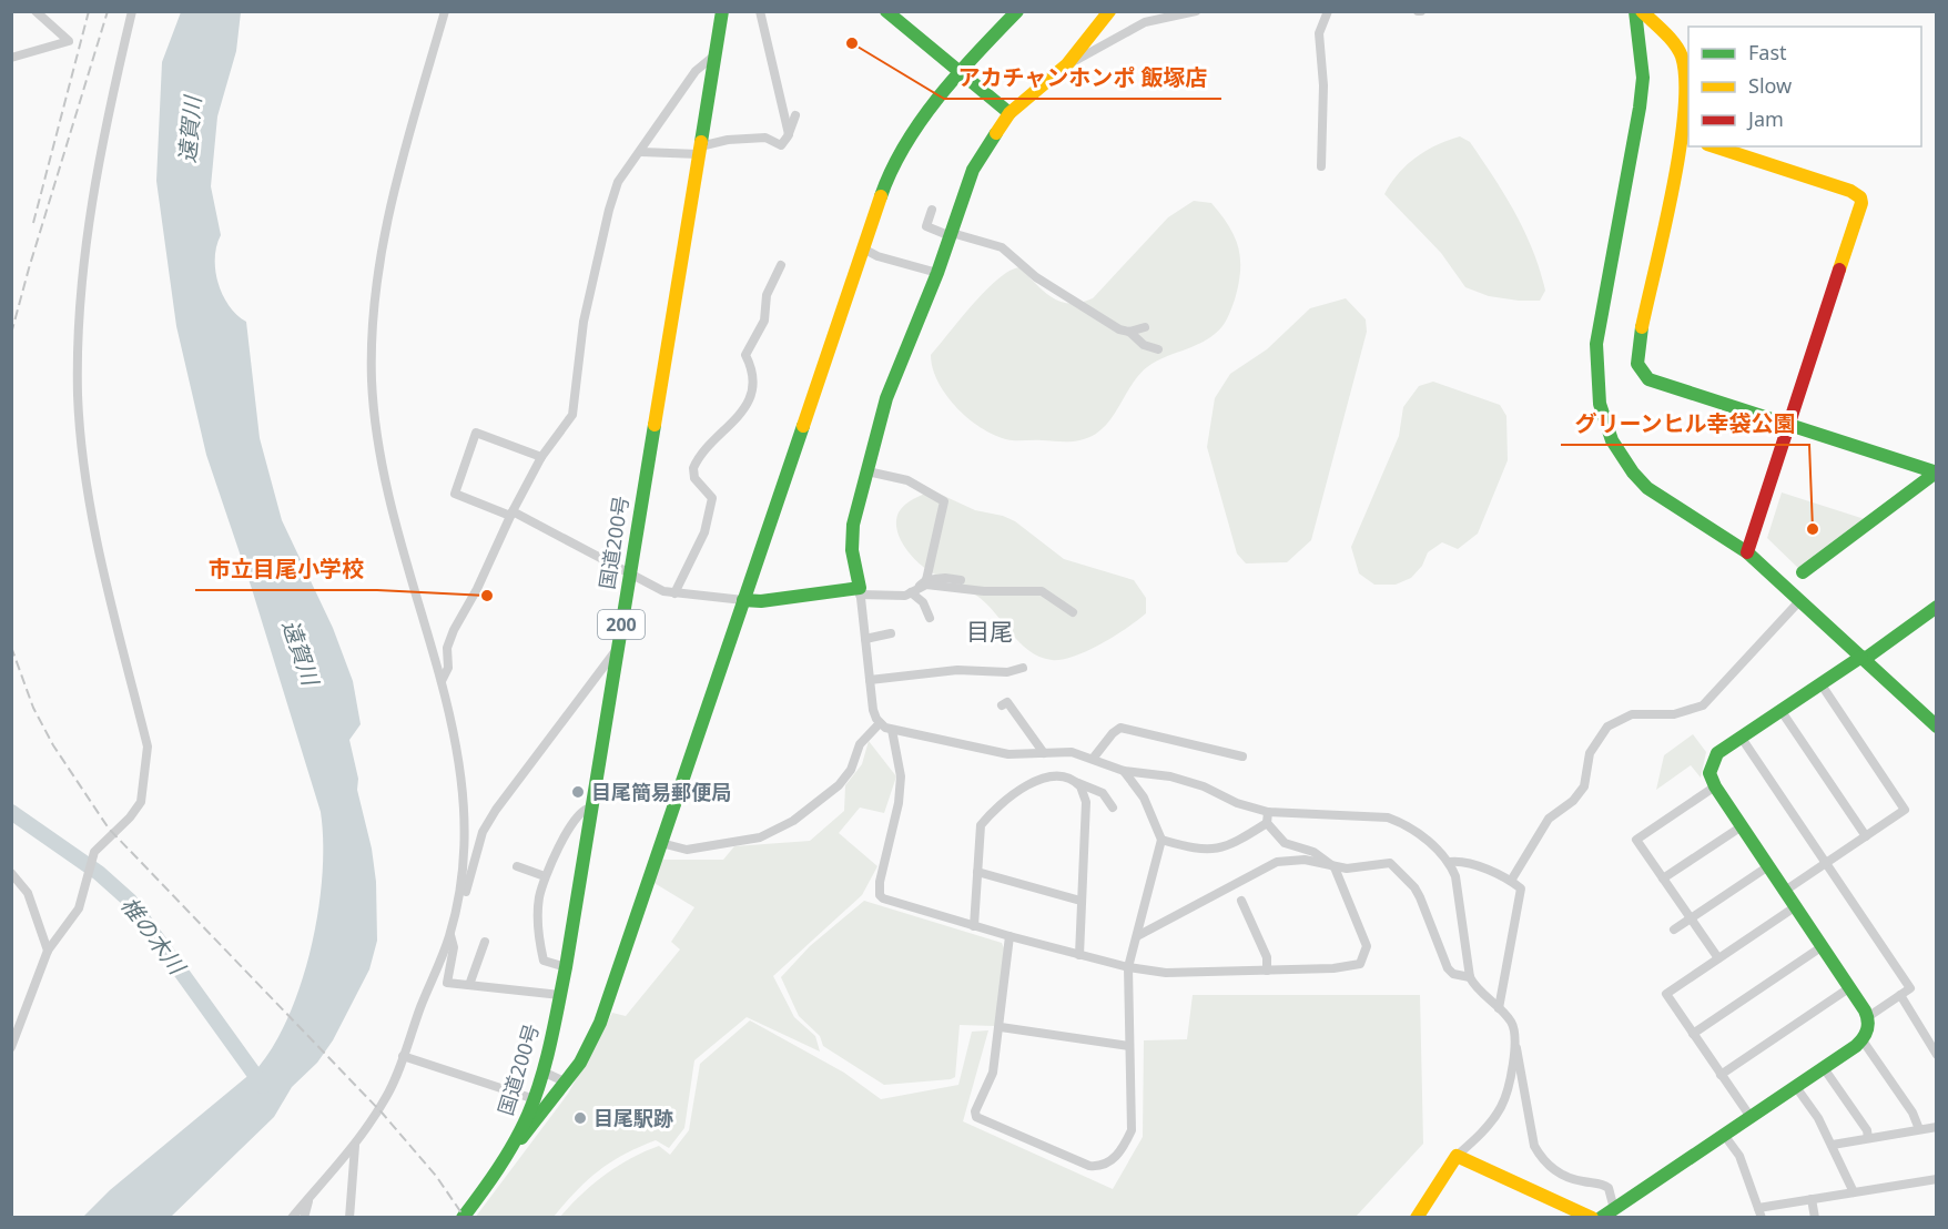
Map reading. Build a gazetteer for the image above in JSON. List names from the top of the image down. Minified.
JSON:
{"streets":{"main road":["国道200号","200"]},"districts":["目尾"],"water":["遠賀川","椎の木川"],"places":["アカチャンホンポ 飯塚店","グリーンヒル幸袋公園","市立目尾小学校","目尾簡易郵便局","目尾駅跡"],"legend":["Fast","Slow","Jam"]}
